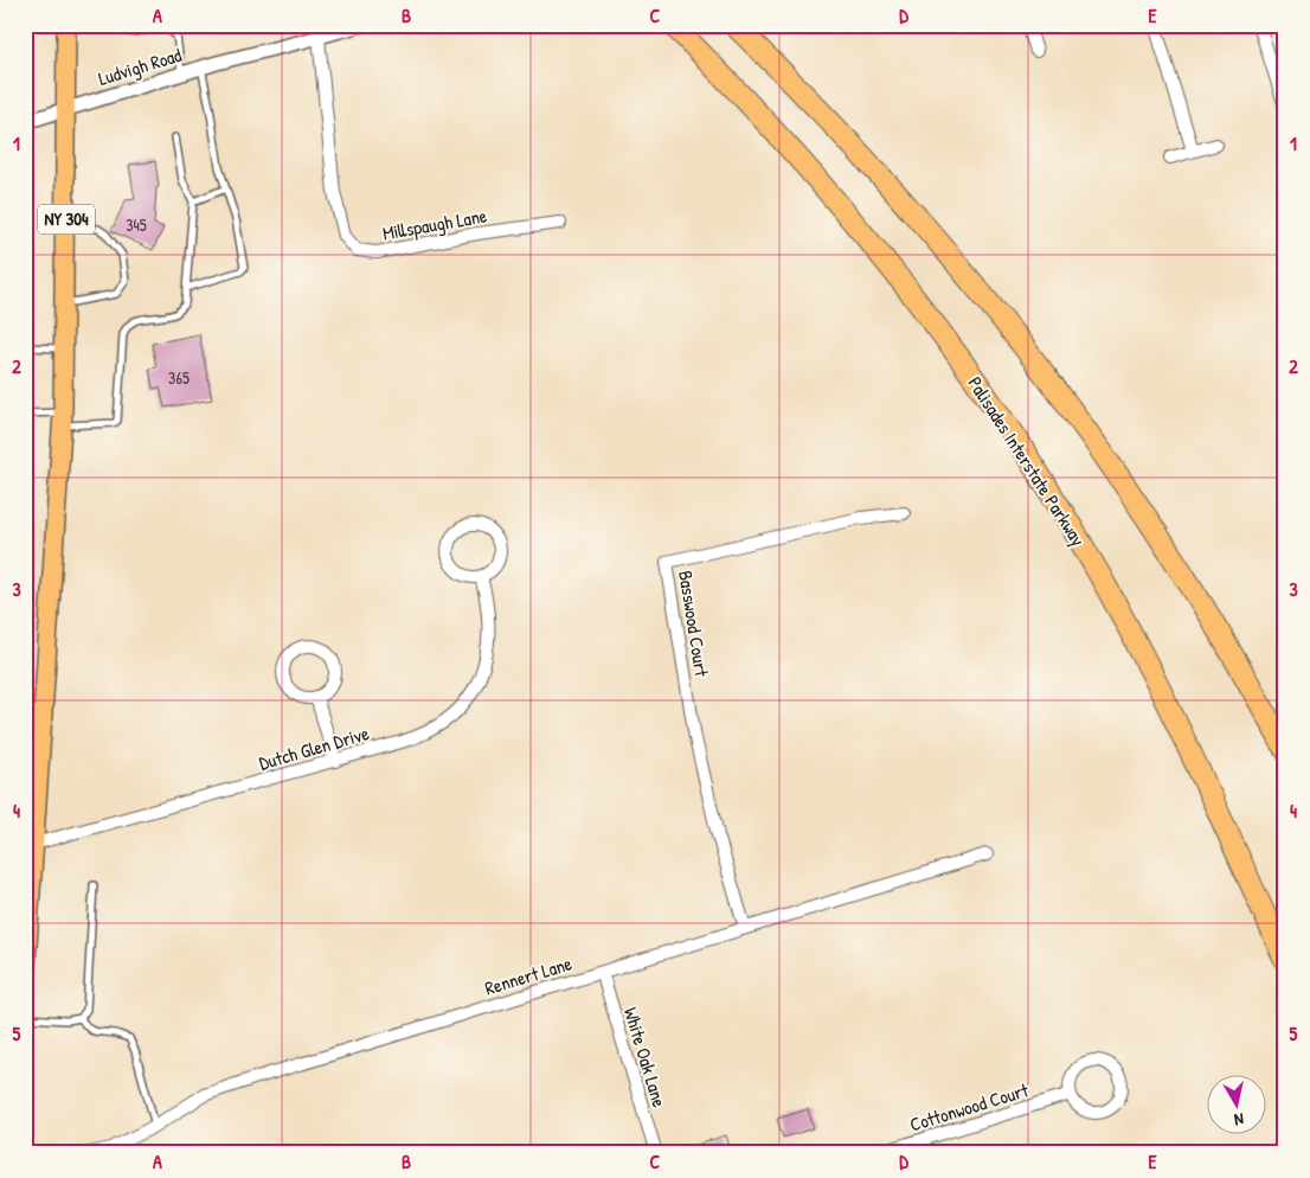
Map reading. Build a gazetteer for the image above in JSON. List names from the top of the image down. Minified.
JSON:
{"streets":{"highway":["Palisades Interstate Parkway"],"main road":["NY 304"],"street":["Ludvigh Road","Millspaugh Lane","Basswood Court","Dutch Glen Drive","Rennert Lane","White Oak Lane","Cottonwood Court"]},"crossings":[["Ludvigh Road","NY 304"],["Ludvigh Road","Millspaugh Lane"],["NY 304","Dutch Glen Drive"],["Basswood Court","Rennert Lane"],["Rennert Lane","White Oak Lane"]],"house_numbers":["345","365"],"north":"bottom","grid":{"columns":["A","B","C","D","E"],"rows":["1","2","3","4","5"]}}
